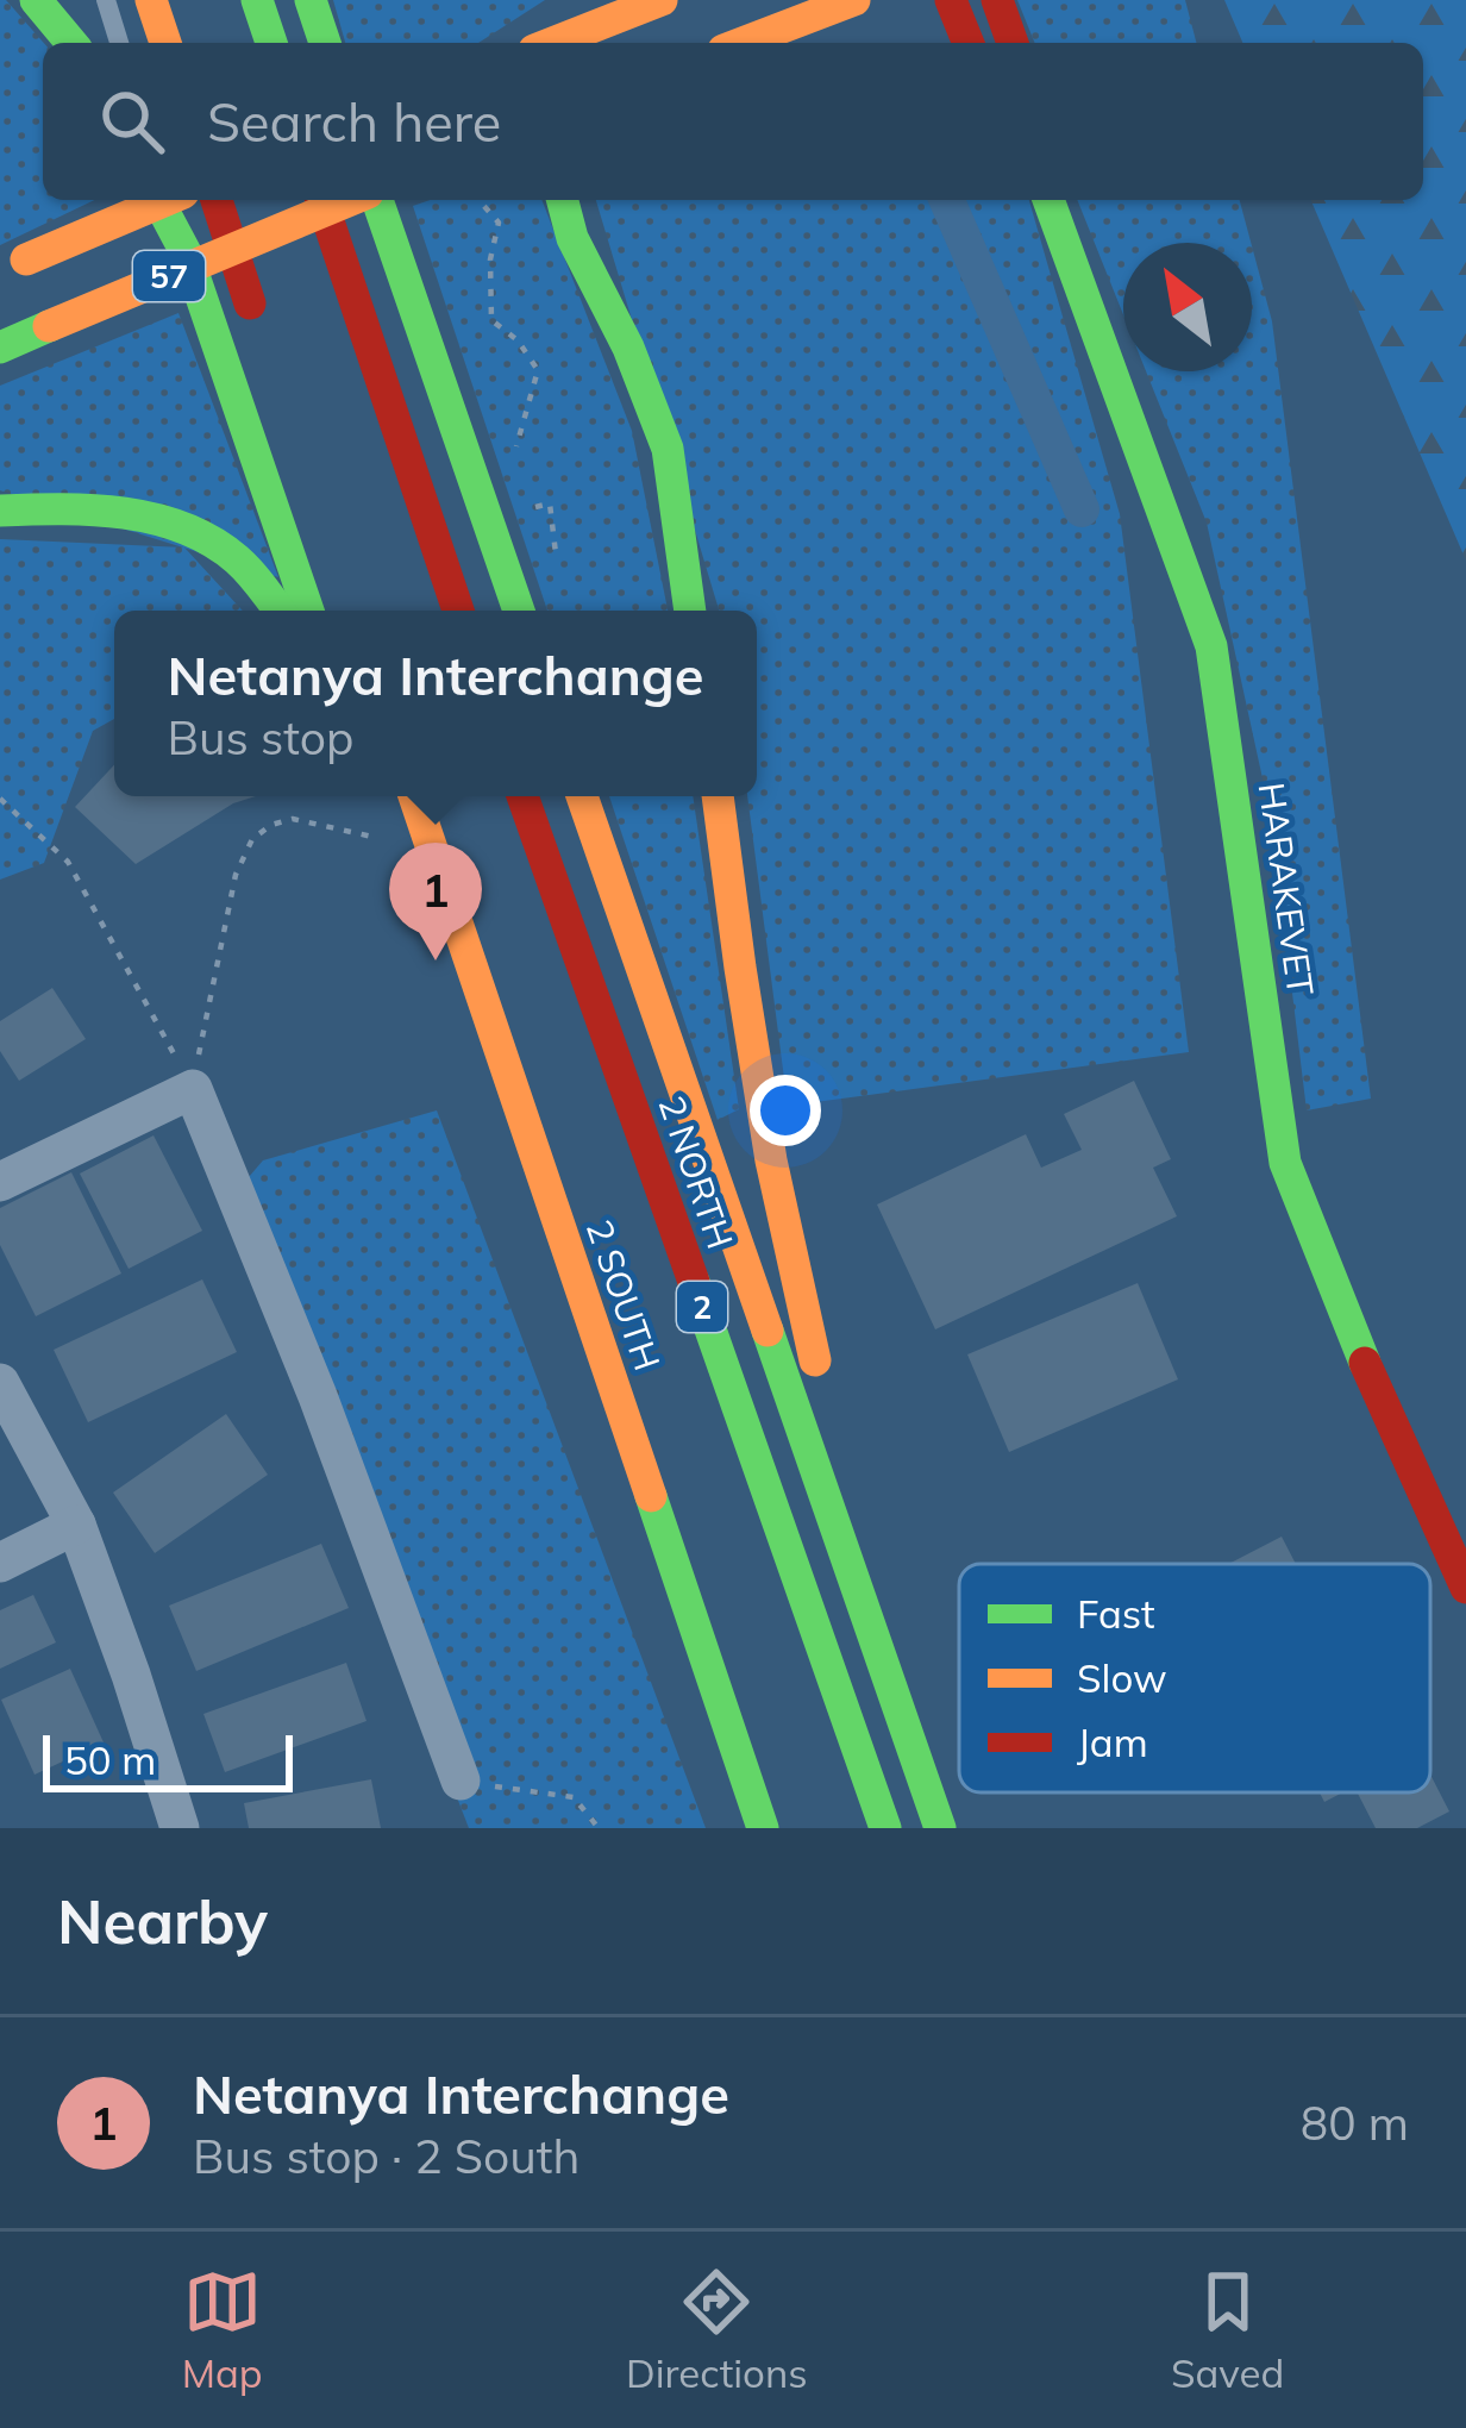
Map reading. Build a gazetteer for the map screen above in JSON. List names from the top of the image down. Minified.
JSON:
{"streets":{"main road":["57","HARAKEVET","2 NORTH","2 SOUTH","2"]},"legend":["Fast","Slow","Jam"],"scale_bar":"50 m","north":"top left","page":{"search":"Search here","popup":["Netanya Interchange","Bus stop"],"pins":"1","scale":"50 m","heading":"Nearby","list":[{"mark":"1","name":"Netanya Interchange","note":"Bus stop · 2 South","value":"80 m"}],"nav":["Map","Directions","Saved"]}}
